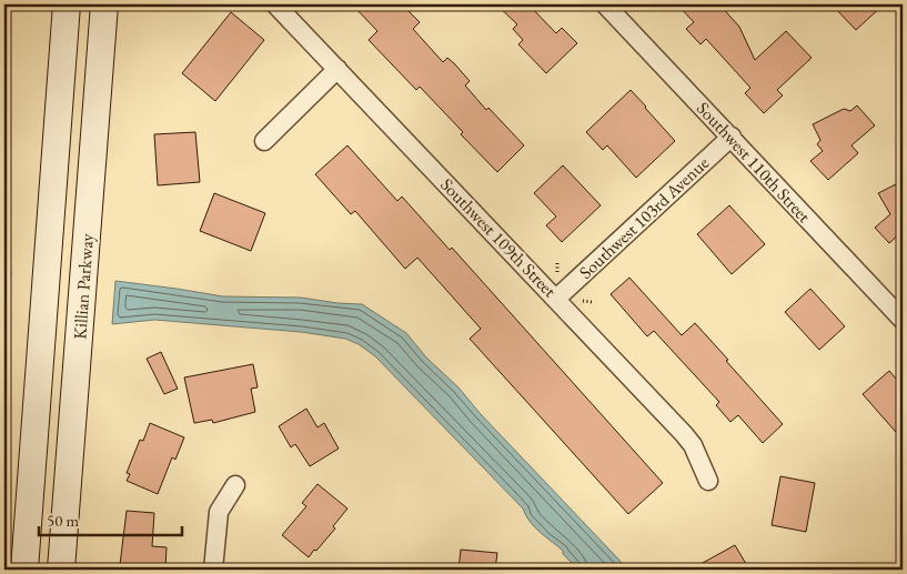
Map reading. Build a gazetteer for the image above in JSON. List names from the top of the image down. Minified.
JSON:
{"streets":{"main road":["Killian Parkway"],"street":["Southwest 110th Street","Southwest 103rd Avenue","Southwest 109th Street"]},"crossings":[["Southwest 110th Street","Southwest 103rd Avenue"],["Southwest 103rd Avenue","Southwest 109th Street"]],"scale_bar":"50 m"}
